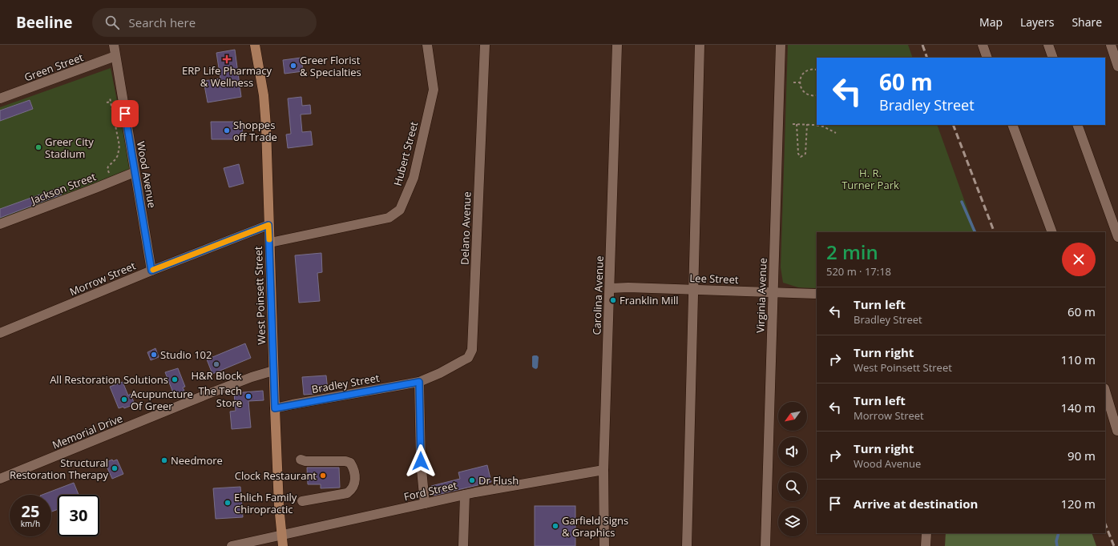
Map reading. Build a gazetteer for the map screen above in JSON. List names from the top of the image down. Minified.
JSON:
{"streets":{"main road":["West Poinsett Street"],"street":["Green Street","Hubert Street","Wood Avenue","Jackson Street","Delano Avenue","Morrow Street","Lee Street","Carolina Avenue","Virginia Avenue","Bradley Street","Memorial Drive","Ford Street"]},"crossings":[["Green Street","Wood Avenue"],["Hubert Street","West Poinsett Street"],["Wood Avenue","Jackson Street"],["Wood Avenue","Morrow Street"],["Delano Avenue","Bradley Street"],["Morrow Street","West Poinsett Street"],["Lee Street","Carolina Avenue"],["Lee Street","Virginia Avenue"],["West Poinsett Street","Bradley Street"],["West Poinsett Street","Memorial Drive"],["West Poinsett Street","Ford Street"],["Carolina Avenue","Ford Street"]],"parks":["H. R. Turner Park"],"places":{"health":["ERP Life Pharmacy & Wellness"],"other":["Greer Florist & Specialties","Shoppes off Trade","Greer City Stadium","Franklin Mill","Studio 102","H&R Block","All Restoration Solutions","The Tech Store","Acupuncture Of Greer","Needmore","Structural Restoration Therapy","Clock Restaurant","Dr Flush","Ehlich Family Chiropractic","Garfield Signs & Graphics"]},"north":"bottom left","page":{"header":"Beeline","search":"Search here","nav":["Map","Layers","Share"],"turn":["60 m","Bradley Street"],"heading":["2 min","520 m · 17:18"],"list":[{"name":"Turn left","note":"Bradley Street","value":"60 m"},{"name":"Turn right","note":"West Poinsett Street","value":"110 m"},{"name":"Turn left","note":"Morrow Street","value":"140 m"},{"name":"Turn right","note":"Wood Avenue","value":"90 m"},{"name":"Arrive at destination","value":"120 m"}],"speed":"25 km/h","limit":"30"}}
